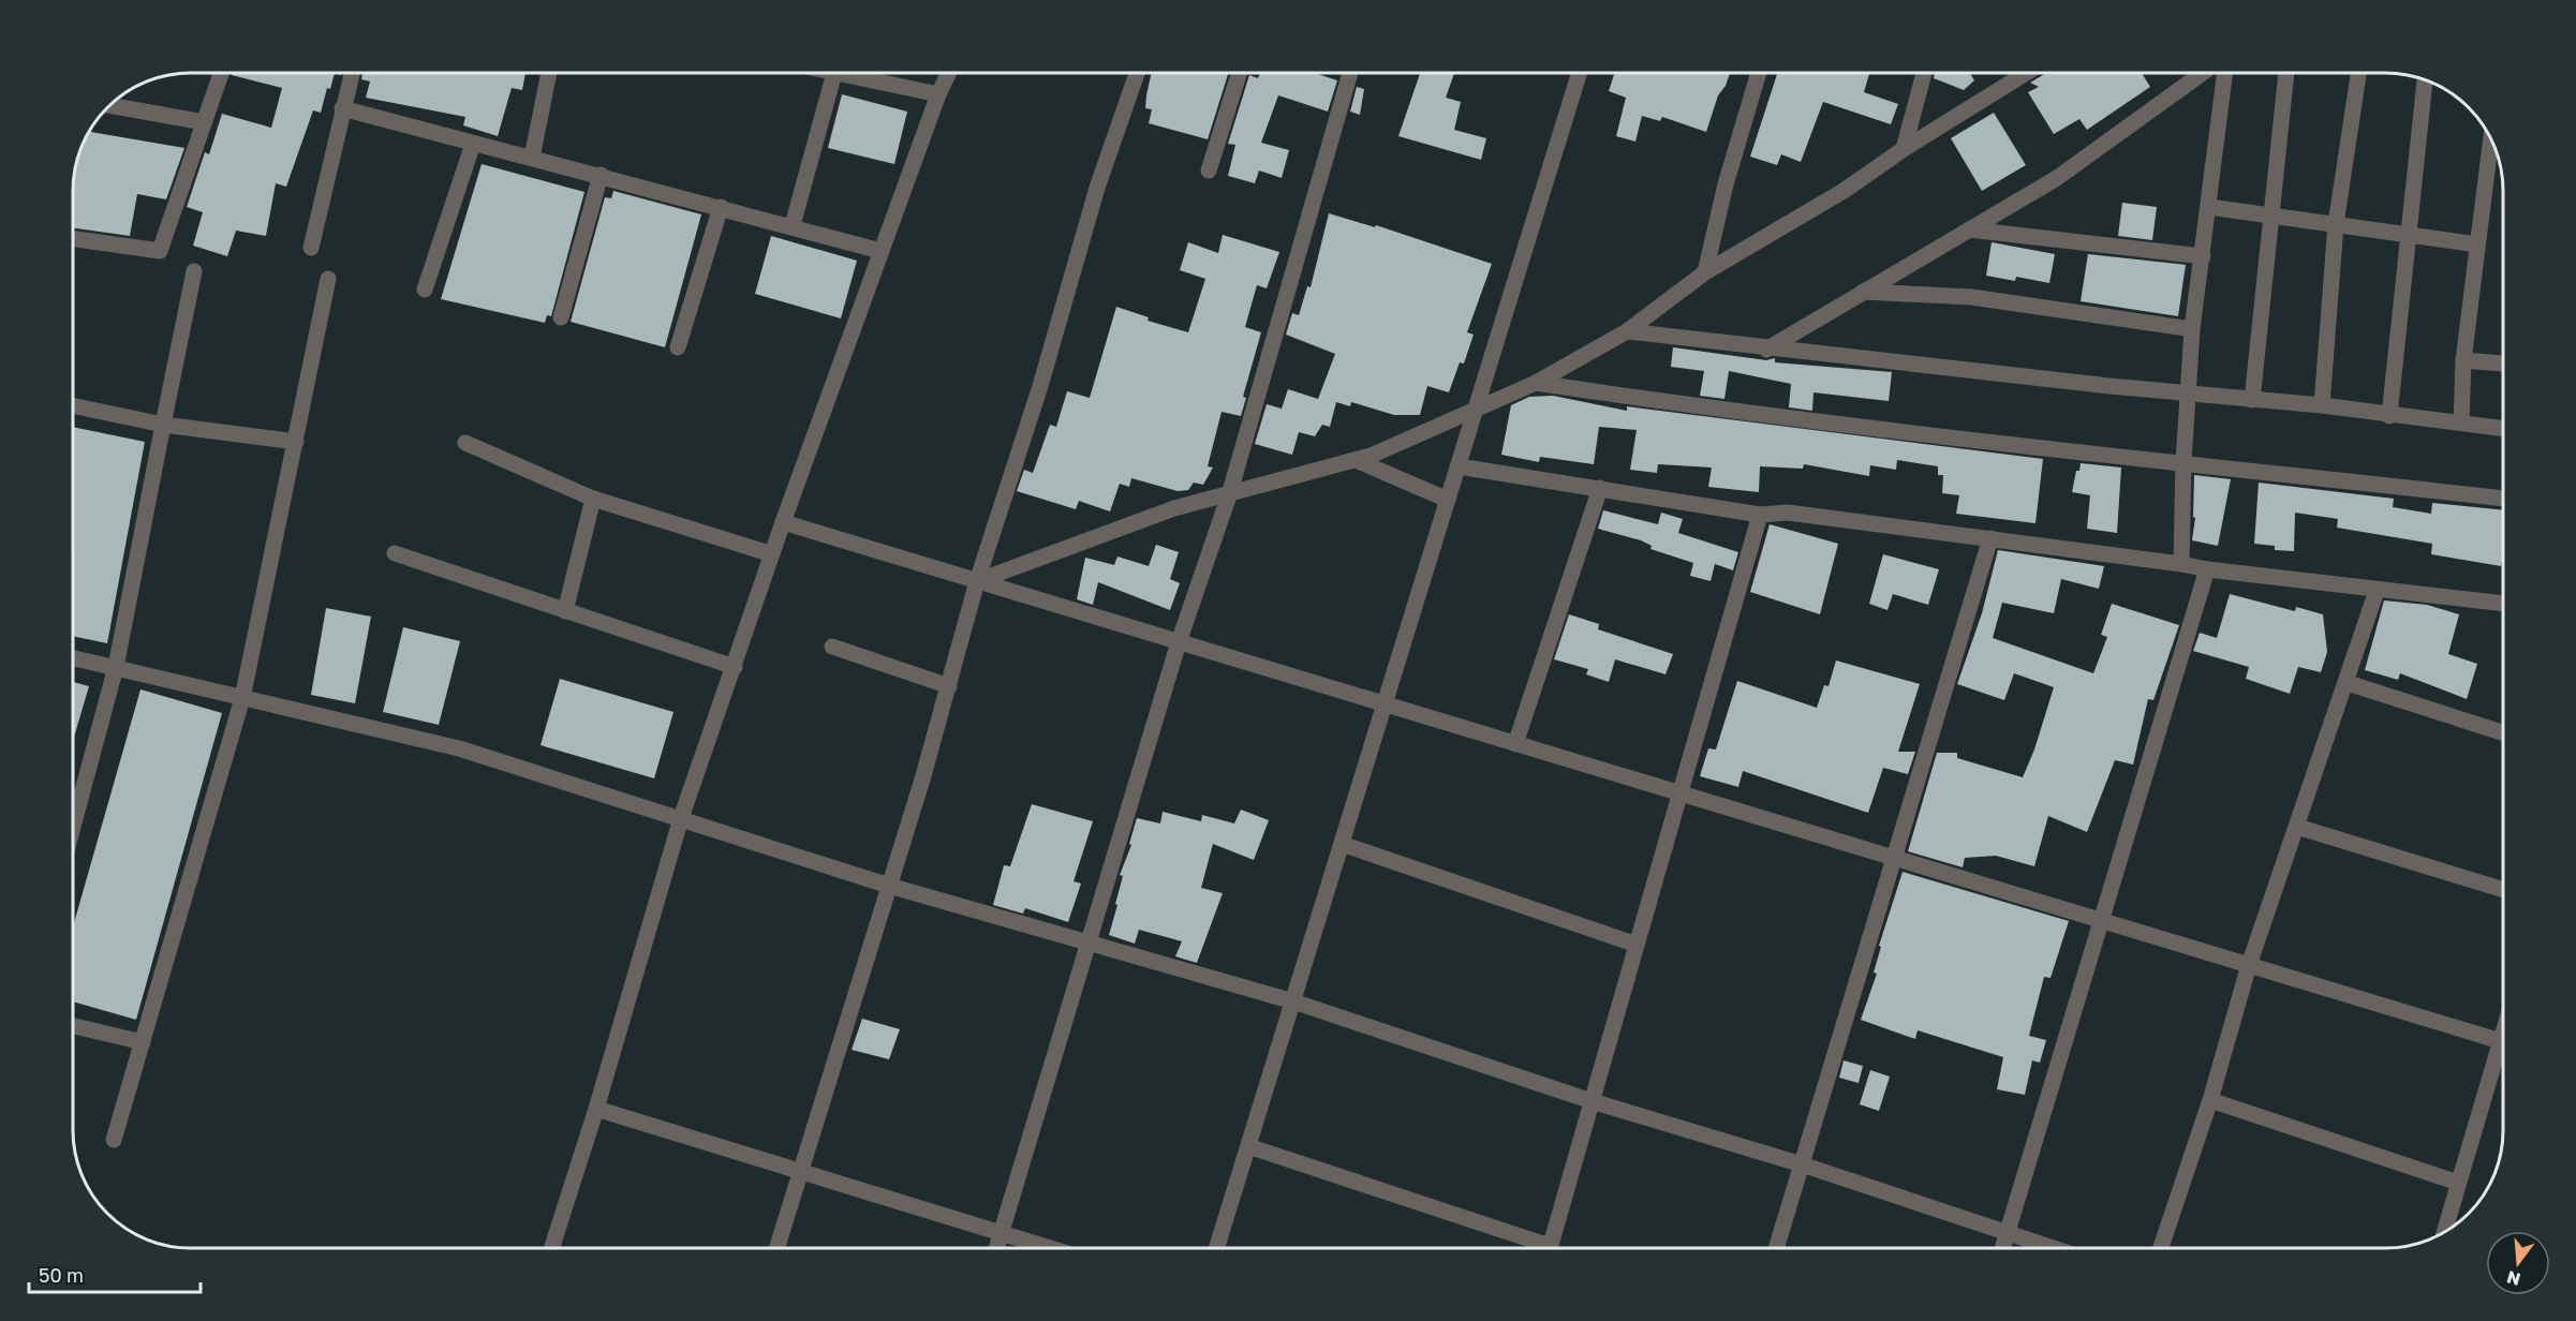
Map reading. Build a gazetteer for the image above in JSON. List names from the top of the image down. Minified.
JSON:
{"scale_bar":"50 m","north":"bottom"}
